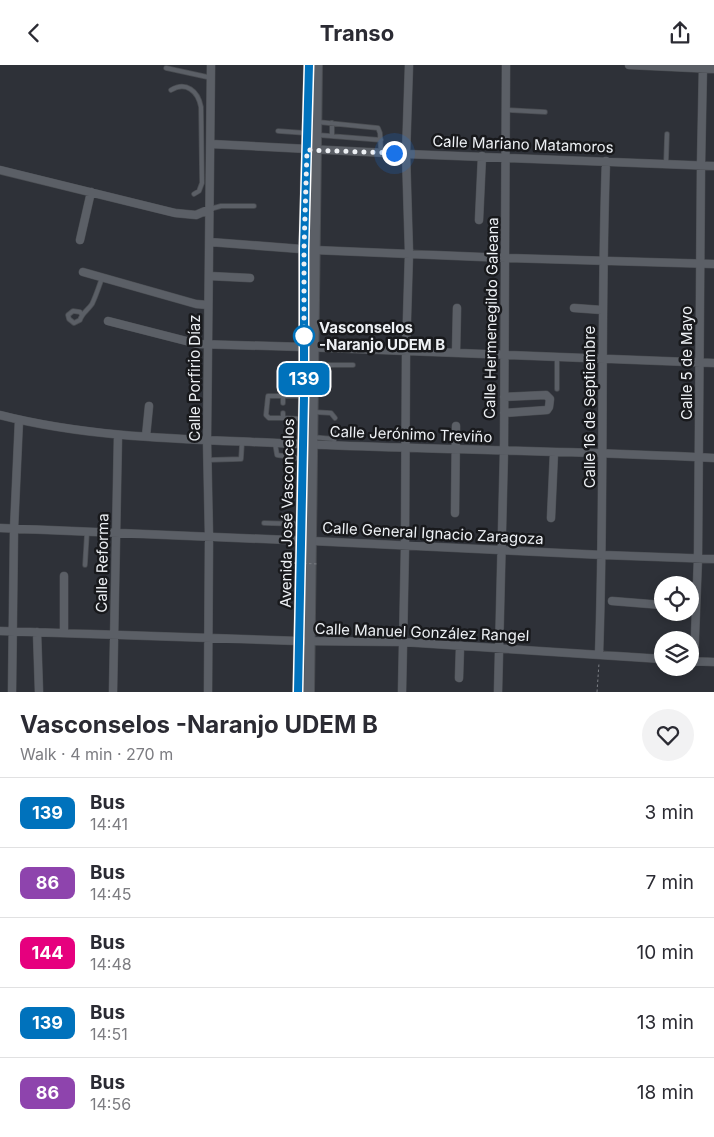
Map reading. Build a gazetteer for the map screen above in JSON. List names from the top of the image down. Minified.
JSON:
{"streets":{"main road":["Avenida José Vasconcelos"],"street":["Calle Mariano Matamoros","Calle Hermenegildo Galeana","Calle 5 de Mayo","Calle Porfirio Díaz","Calle 16 de Septiembre","Calle Jerónimo Treviño","Calle General Ignacio Zaragoza","Calle Reforma","Calle Manuel González Rangel"]},"crossings":[["Calle Mariano Matamoros","Calle Hermenegildo Galeana"],["Calle Mariano Matamoros","Calle 5 de Mayo"],["Calle Mariano Matamoros","Calle Porfirio Díaz"],["Calle Mariano Matamoros","Calle 16 de Septiembre"],["Calle Mariano Matamoros","Avenida José Vasconcelos"],["Calle Hermenegildo Galeana","Calle Jerónimo Treviño"],["Calle Hermenegildo Galeana","Calle General Ignacio Zaragoza"],["Calle Hermenegildo Galeana","Calle Manuel González Rangel"],["Calle 5 de Mayo","Calle Jerónimo Treviño"],["Calle 5 de Mayo","Calle General Ignacio Zaragoza"],["Calle Porfirio Díaz","Calle Jerónimo Treviño"],["Calle Porfirio Díaz","Calle General Ignacio Zaragoza"],["Calle Porfirio Díaz","Calle Manuel González Rangel"],["Calle 16 de Septiembre","Calle Jerónimo Treviño"],["Calle 16 de Septiembre","Calle General Ignacio Zaragoza"],["Calle 16 de Septiembre","Calle Manuel González Rangel"],["Calle Jerónimo Treviño","Avenida José Vasconcelos"],["Calle Jerónimo Treviño","Calle Reforma"],["Avenida José Vasconcelos","Calle General Ignacio Zaragoza"],["Avenida José Vasconcelos","Calle Manuel González Rangel"],["Calle General Ignacio Zaragoza","Calle Reforma"],["Calle Reforma","Calle Manuel González Rangel"]],"places":["Vasconselos -Naranjo UDEM B"],"lines":["bus line 139"],"page":{"header":"Transo","on_map":"139","heading":["Vasconselos -Naranjo UDEM B","Walk · 4 min · 270 m"],"list":[{"mark":"139","name":"Bus","note":"14:41","value":"3 min"},{"mark":"86","name":"Bus","note":"14:45","value":"7 min"},{"mark":"144","name":"Bus","note":"14:48","value":"10 min"},{"mark":"139","name":"Bus","note":"14:51","value":"13 min"},{"mark":"86","name":"Bus","note":"14:56","value":"18 min"}]}}
